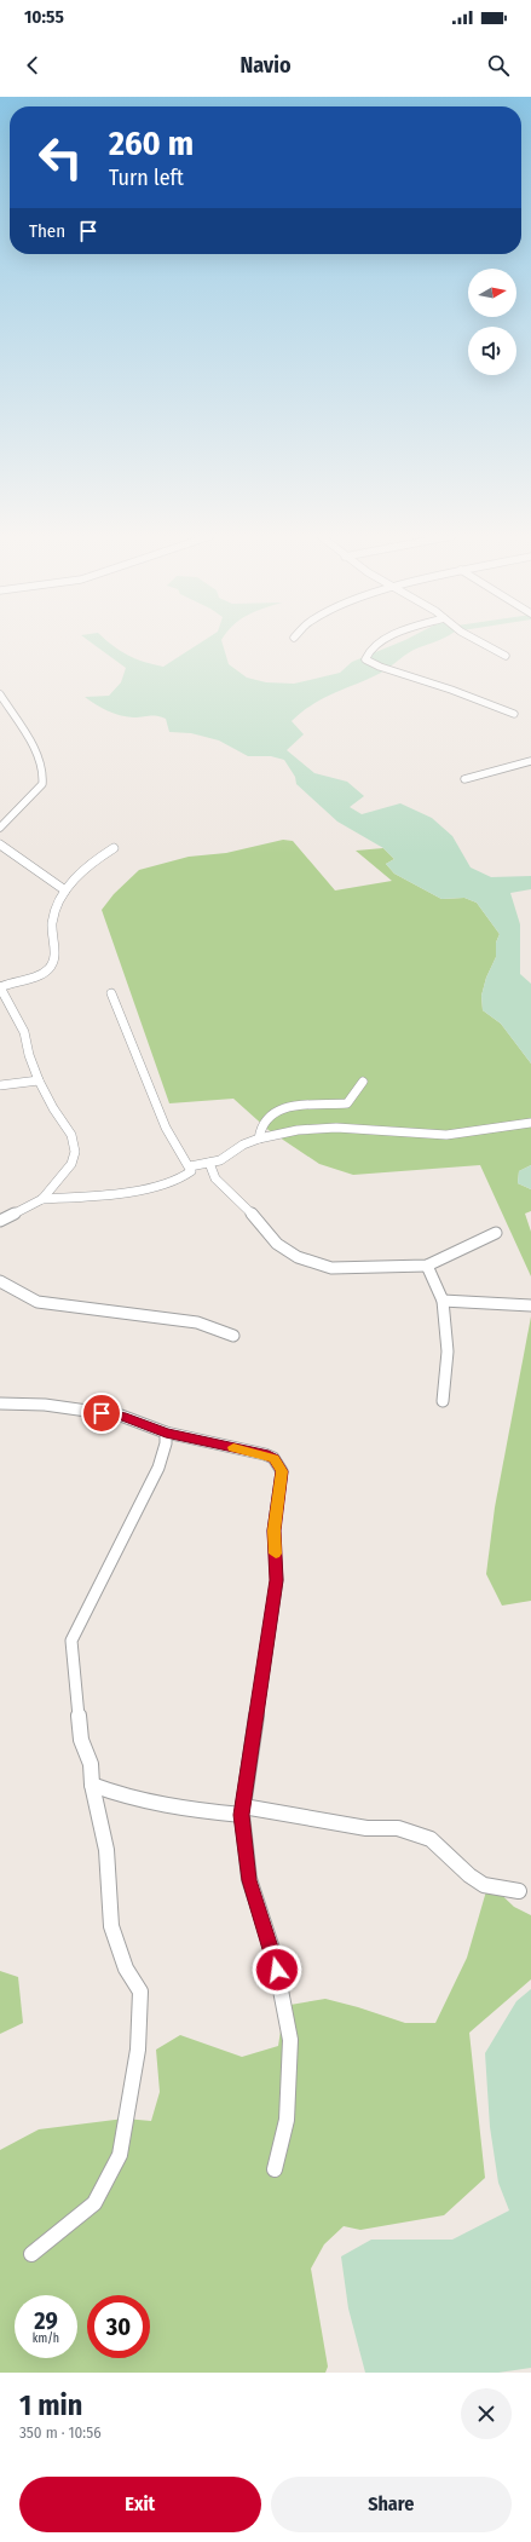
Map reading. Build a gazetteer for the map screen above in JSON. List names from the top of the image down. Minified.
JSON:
{"north":"right","page":{"status":"10:55","header":"Navio","turn":["260 m","Turn left"],"then":"Then","speed":"29 km/h","limit":"30","heading":["1 min","350 m · 10:56"],"buttons":["Exit","Share"]}}
